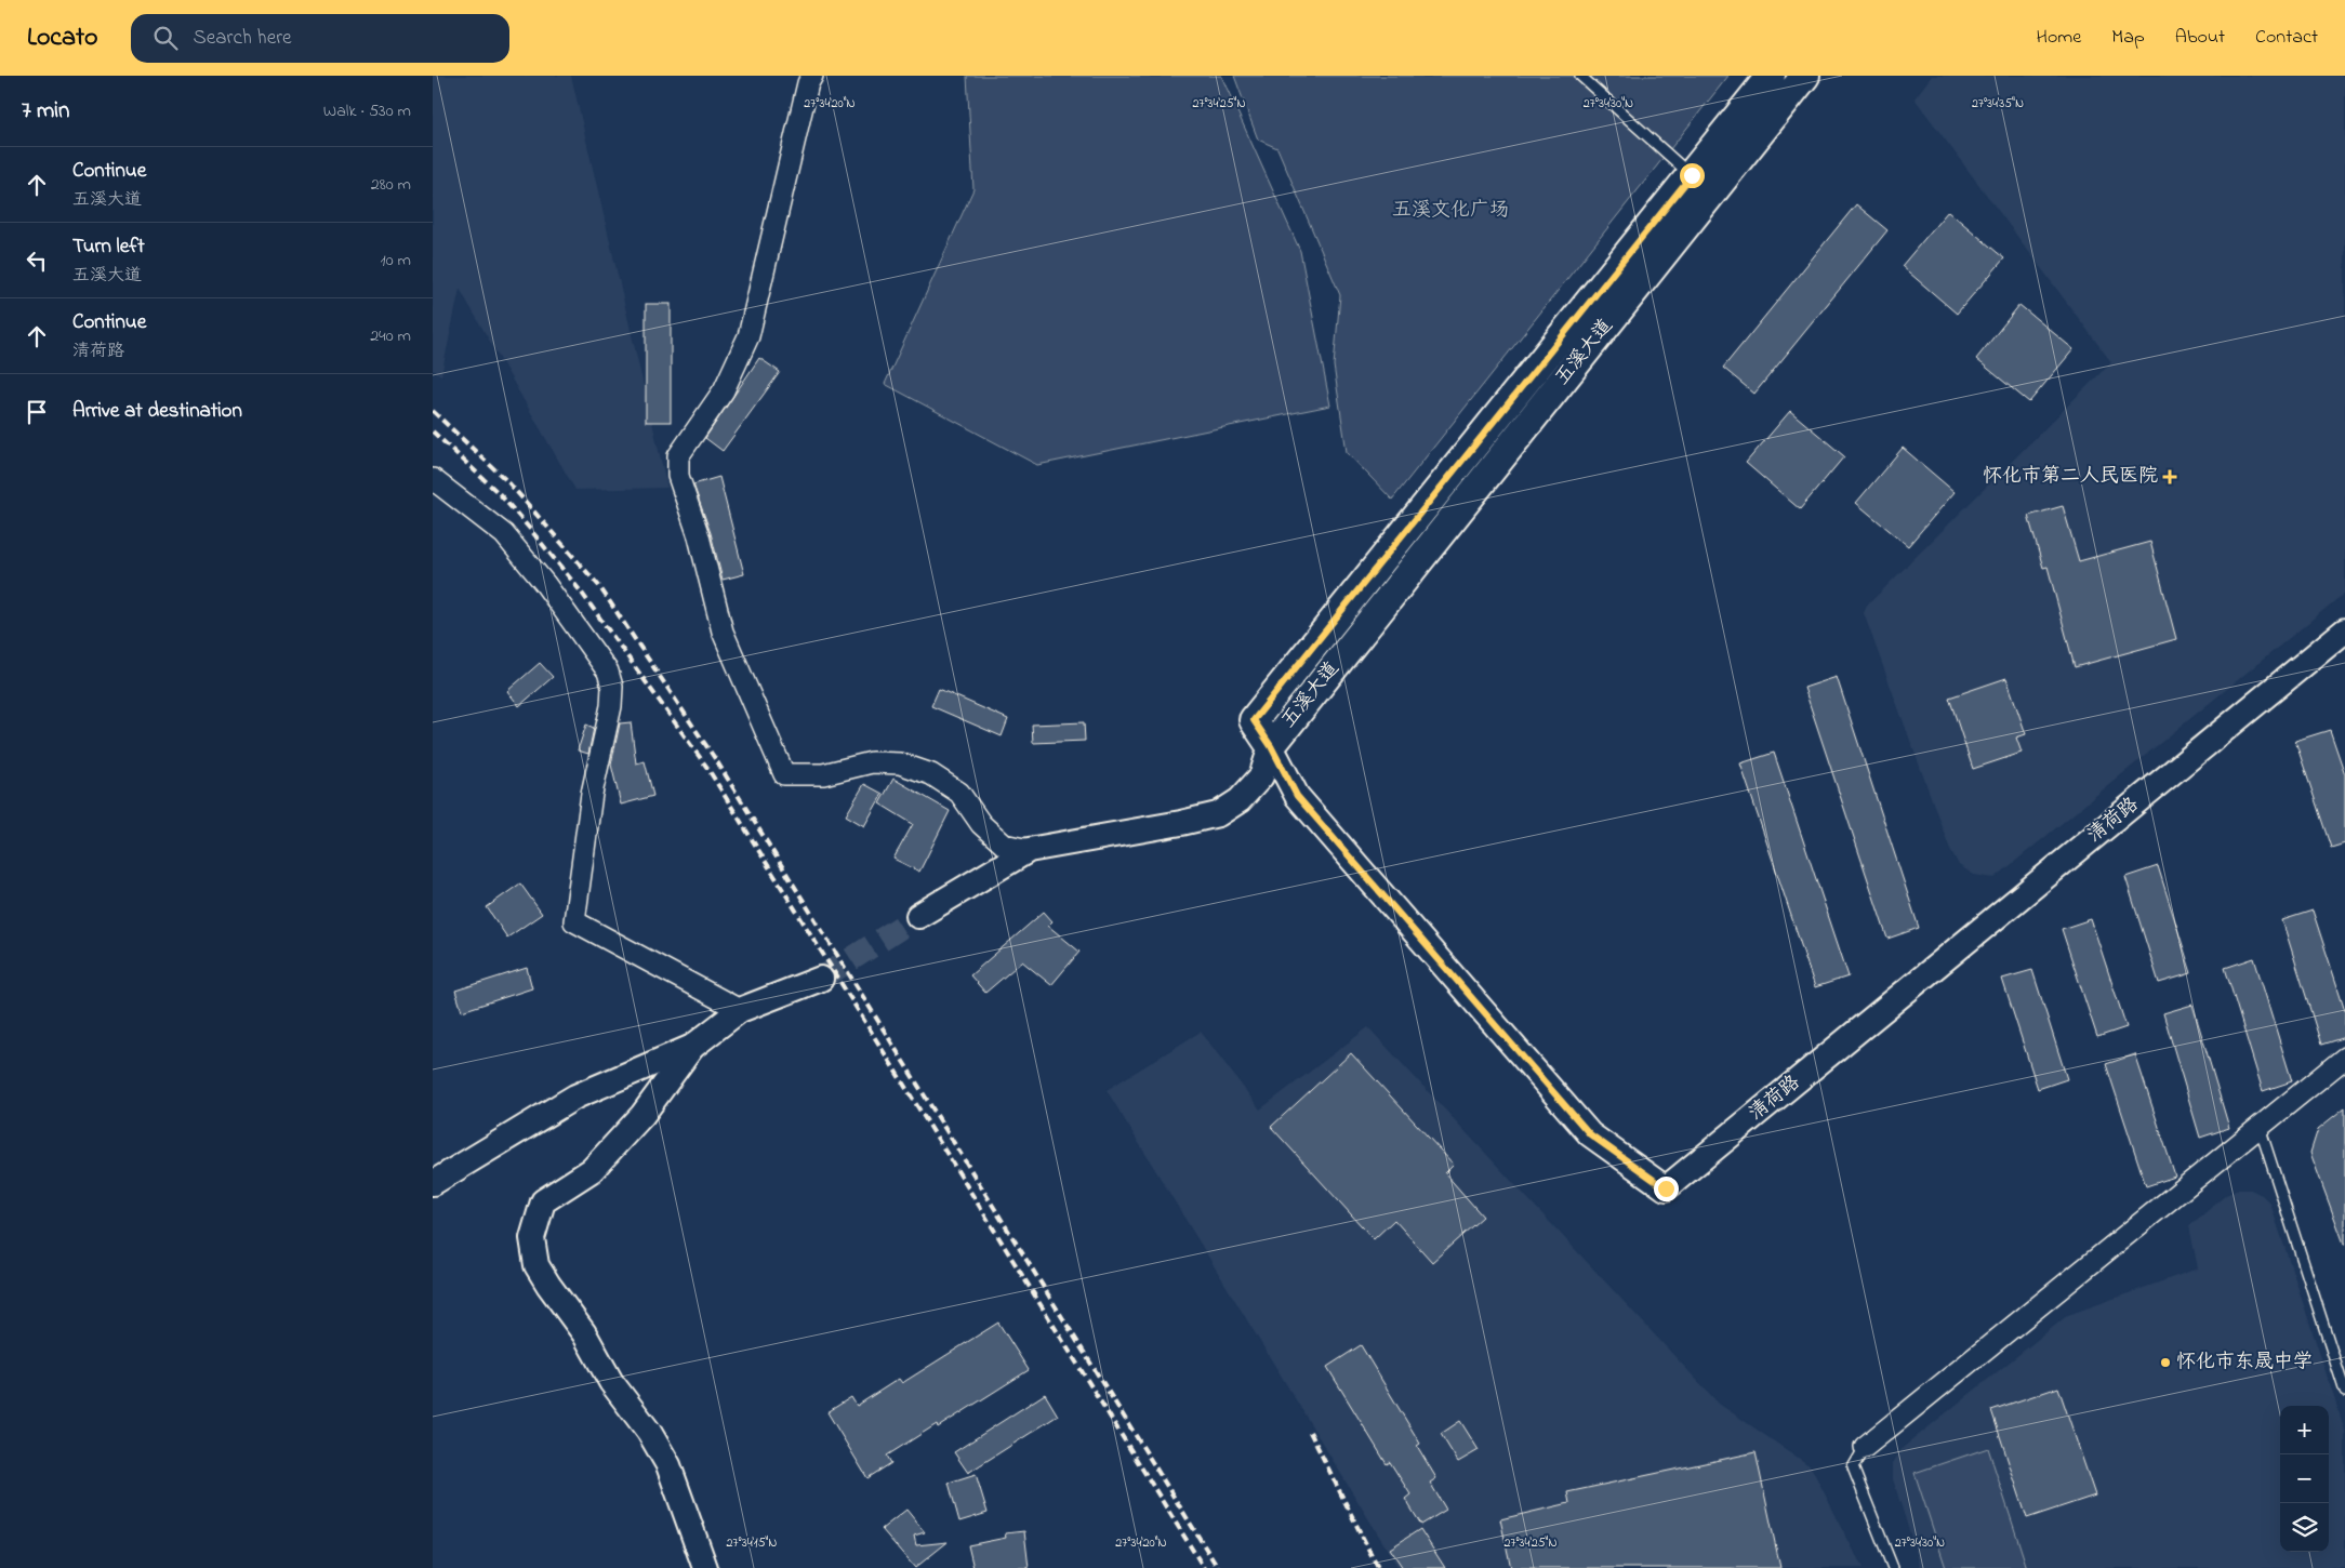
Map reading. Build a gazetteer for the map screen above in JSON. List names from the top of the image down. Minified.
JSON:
{"streets":{"main road":["五溪大道"],"street":["清荷路"]},"crossings":[["五溪大道","清荷路"]],"parks":["五溪文化广场"],"places":{"health":["怀化市第二人民医院"],"other":["怀化市东晟中学"]},"page":{"header":"Locato","search":"Search here","nav":["Home","Map","About","Contact"],"heading":["7 min","Walk · 530 m"],"list":[["Continue","五溪大道","280 m"],["Turn left","五溪大道","10 m"],["Continue","清荷路","240 m"],"Arrive at destination"],"map_buttons":["+","−"]},"coordinates":["27°34'20\"N","27°34'25\"N","27°34'30\"N","27°34'35\"N","27°34'15\"N"]}
